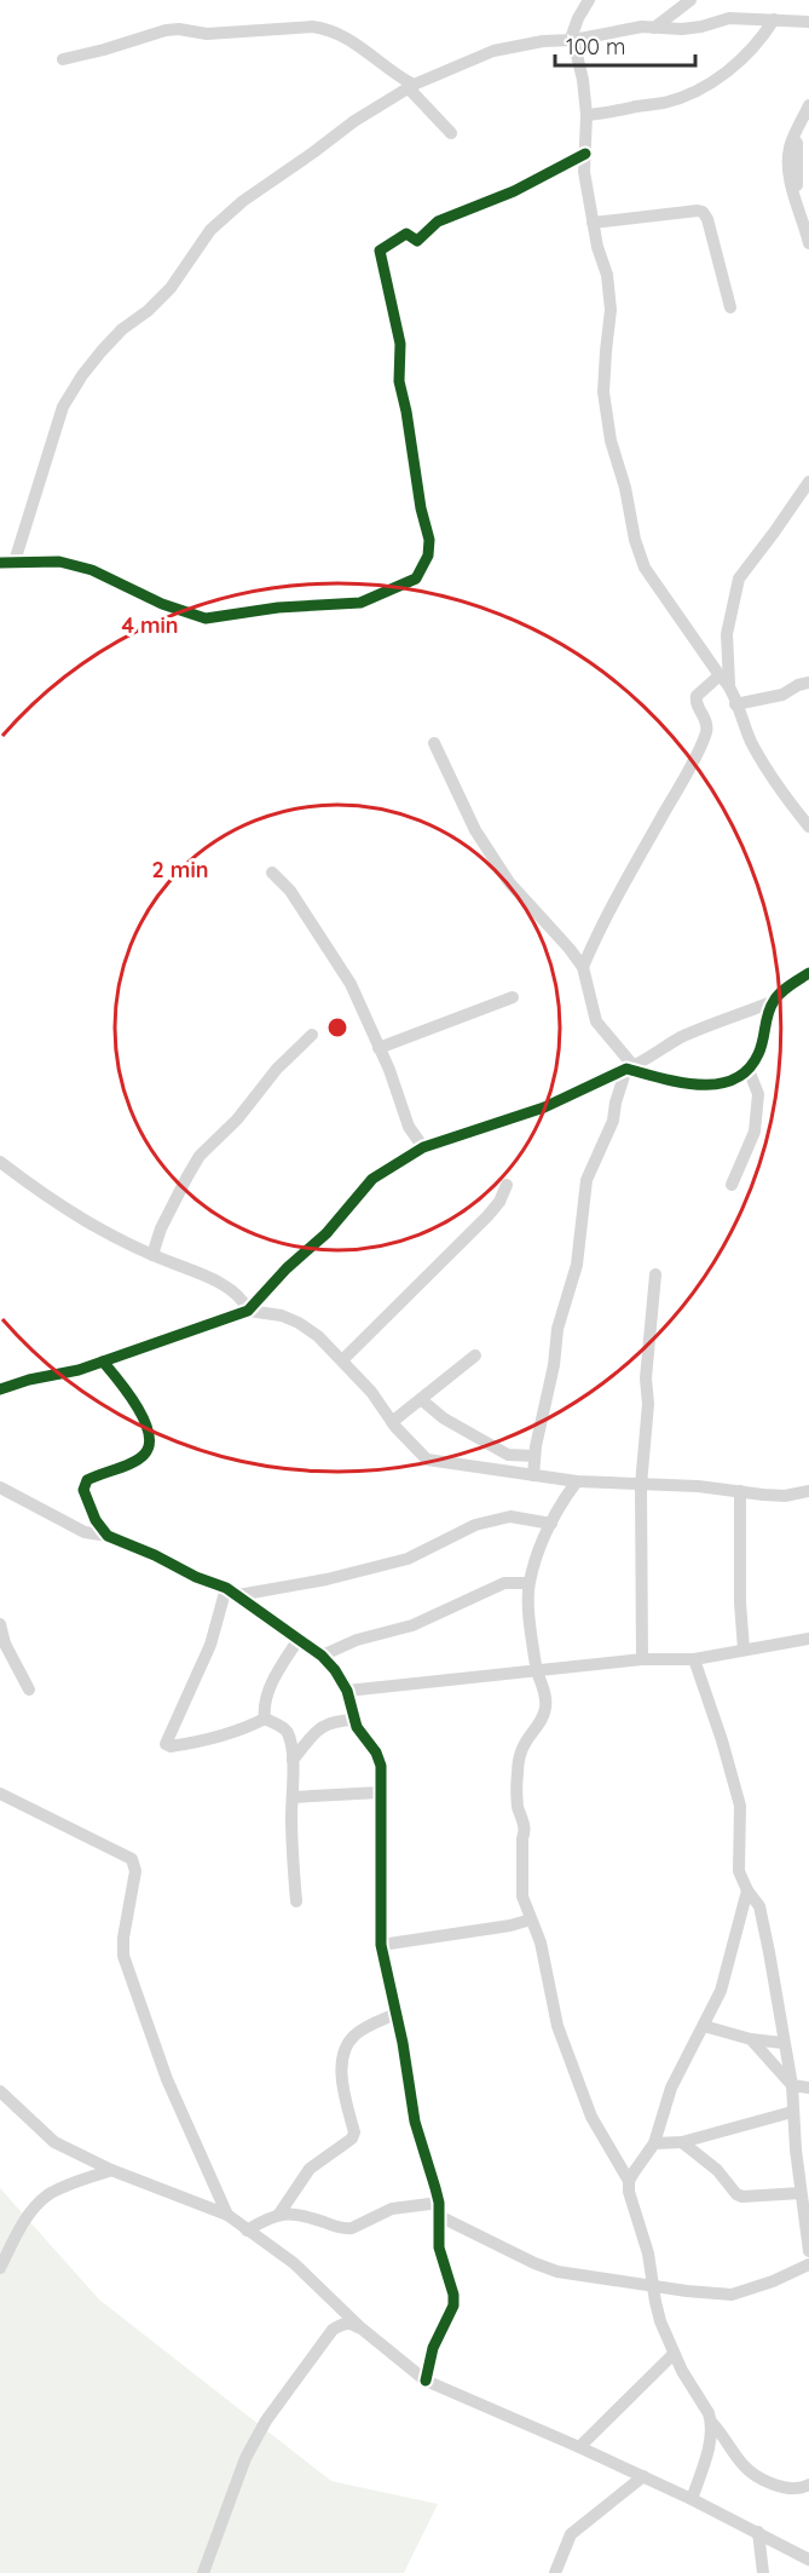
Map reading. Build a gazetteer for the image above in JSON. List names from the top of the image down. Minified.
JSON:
{"scale_bar":"100 m","rings":["4 min","2 min"]}
